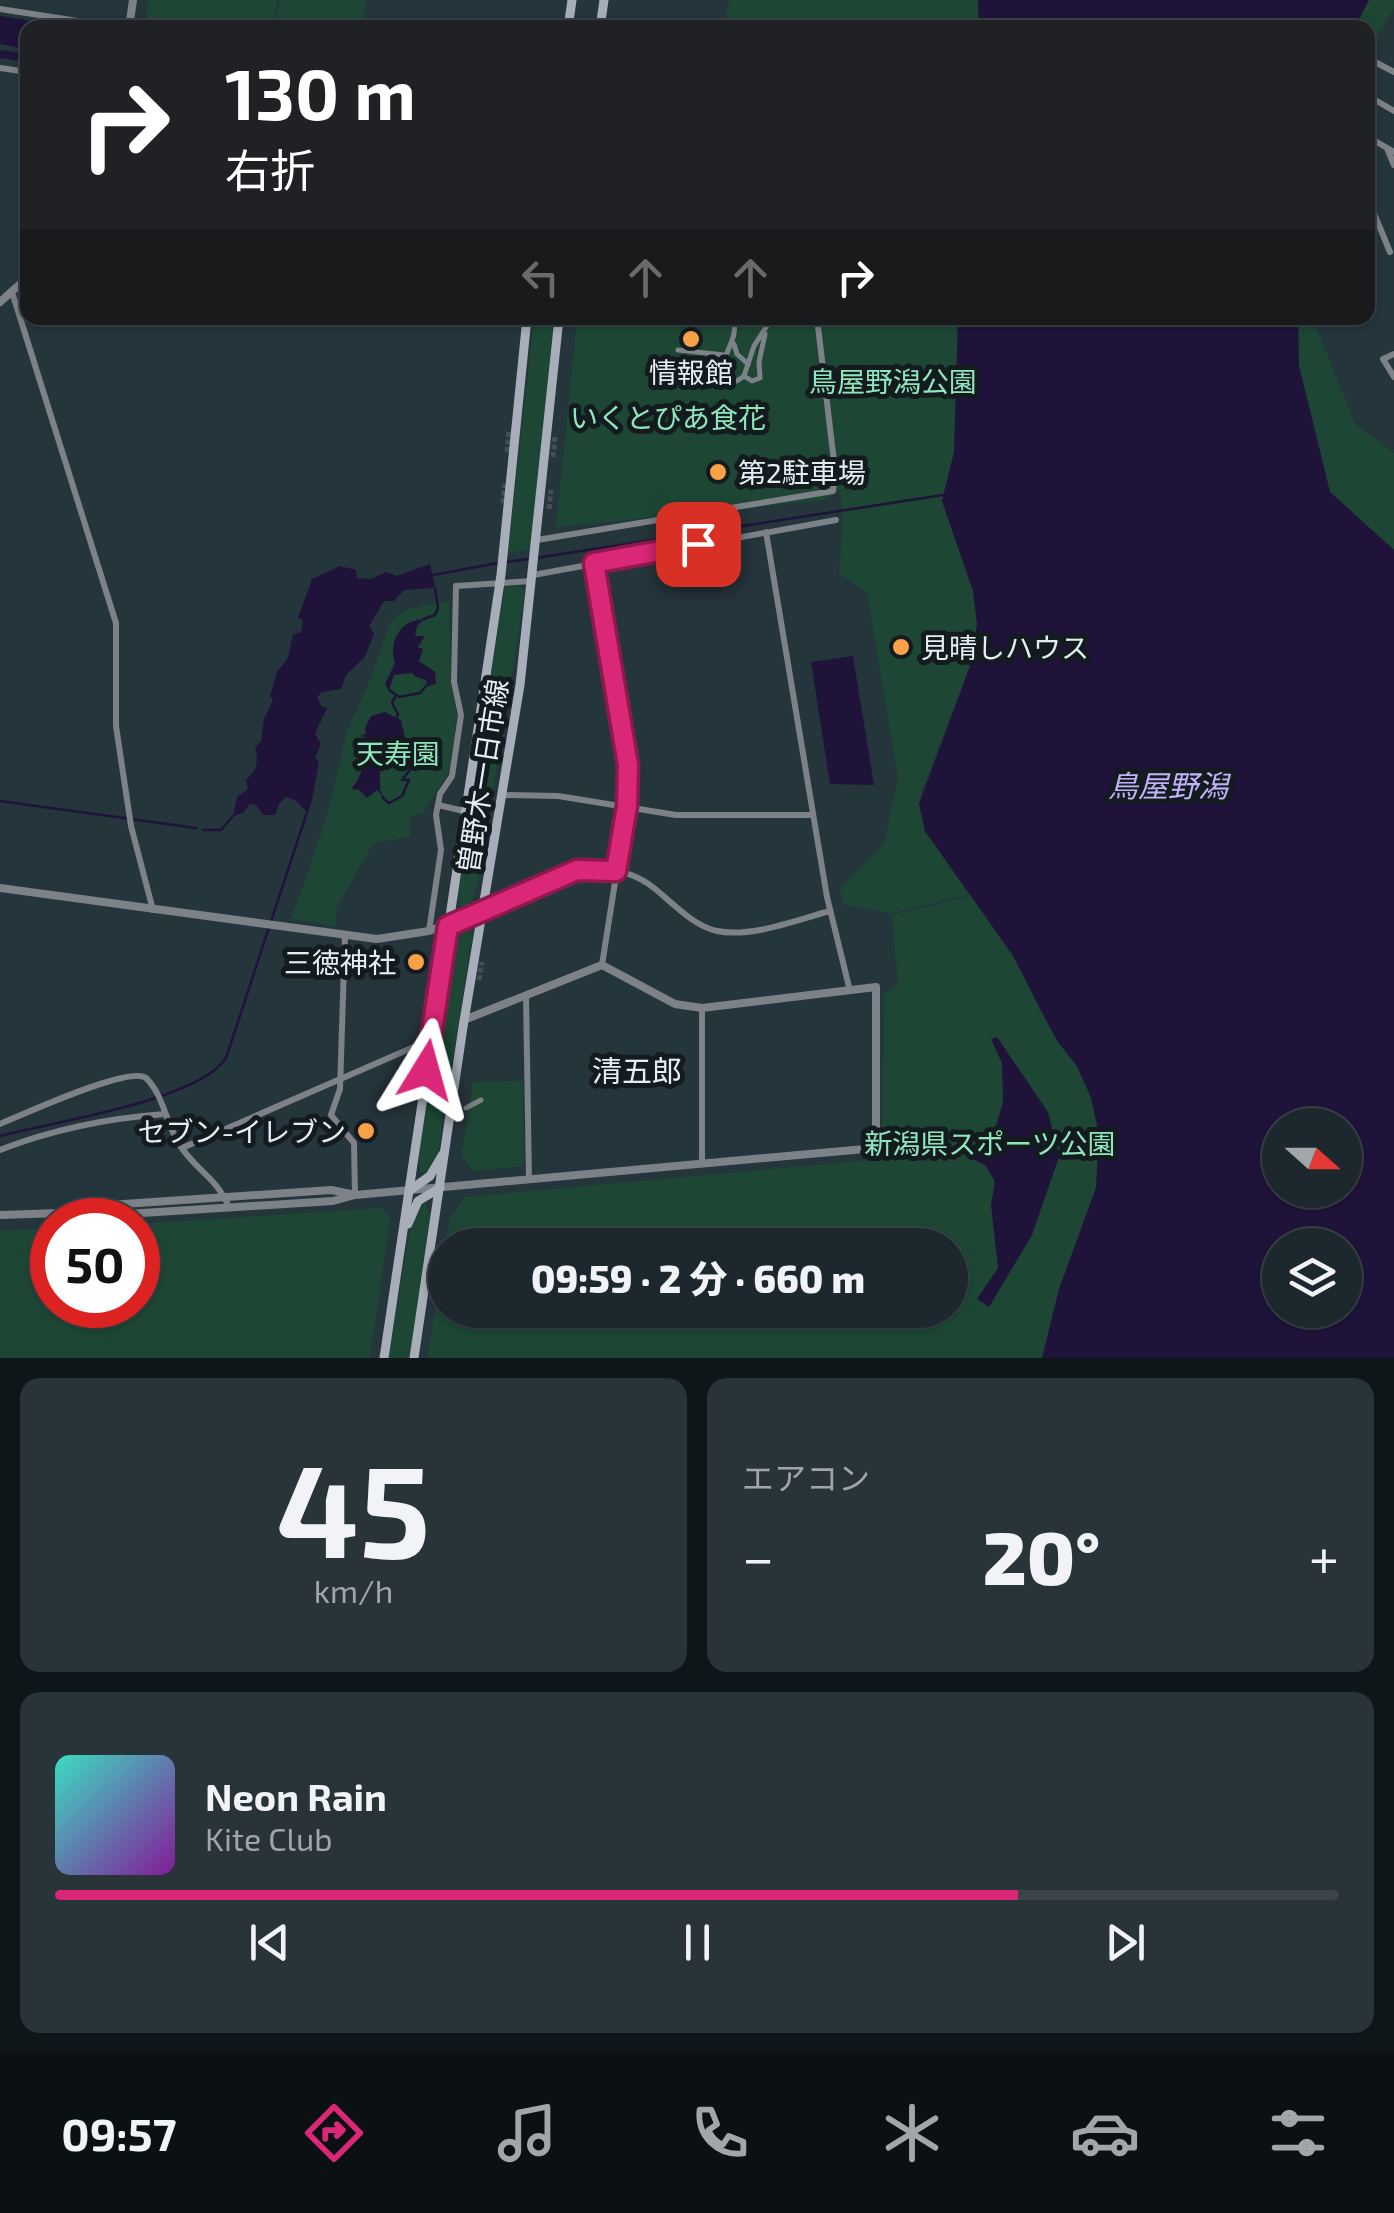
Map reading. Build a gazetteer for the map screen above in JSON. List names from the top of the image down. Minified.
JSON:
{"streets":{"main road":["曽野木一日市線"]},"districts":["清五郎"],"water":["鳥屋野潟"],"parks":["鳥屋野潟公園","いくとぴあ食花","天寿園","新潟県スポーツ公園"],"places":["情報館","第2駐車場","見晴しハウス","三徳神社","セブン-イレブン"],"north":"right","page":{"turn":["130 m","右折"],"limit":"50","trip":"09:59 · 2 分 · 660 m","tile":[["45","km/h"],"エアコン"],"heat":["−","20°","+"],"song":["Neon Rain","Kite Club"],"tabs":"09:57"}}
